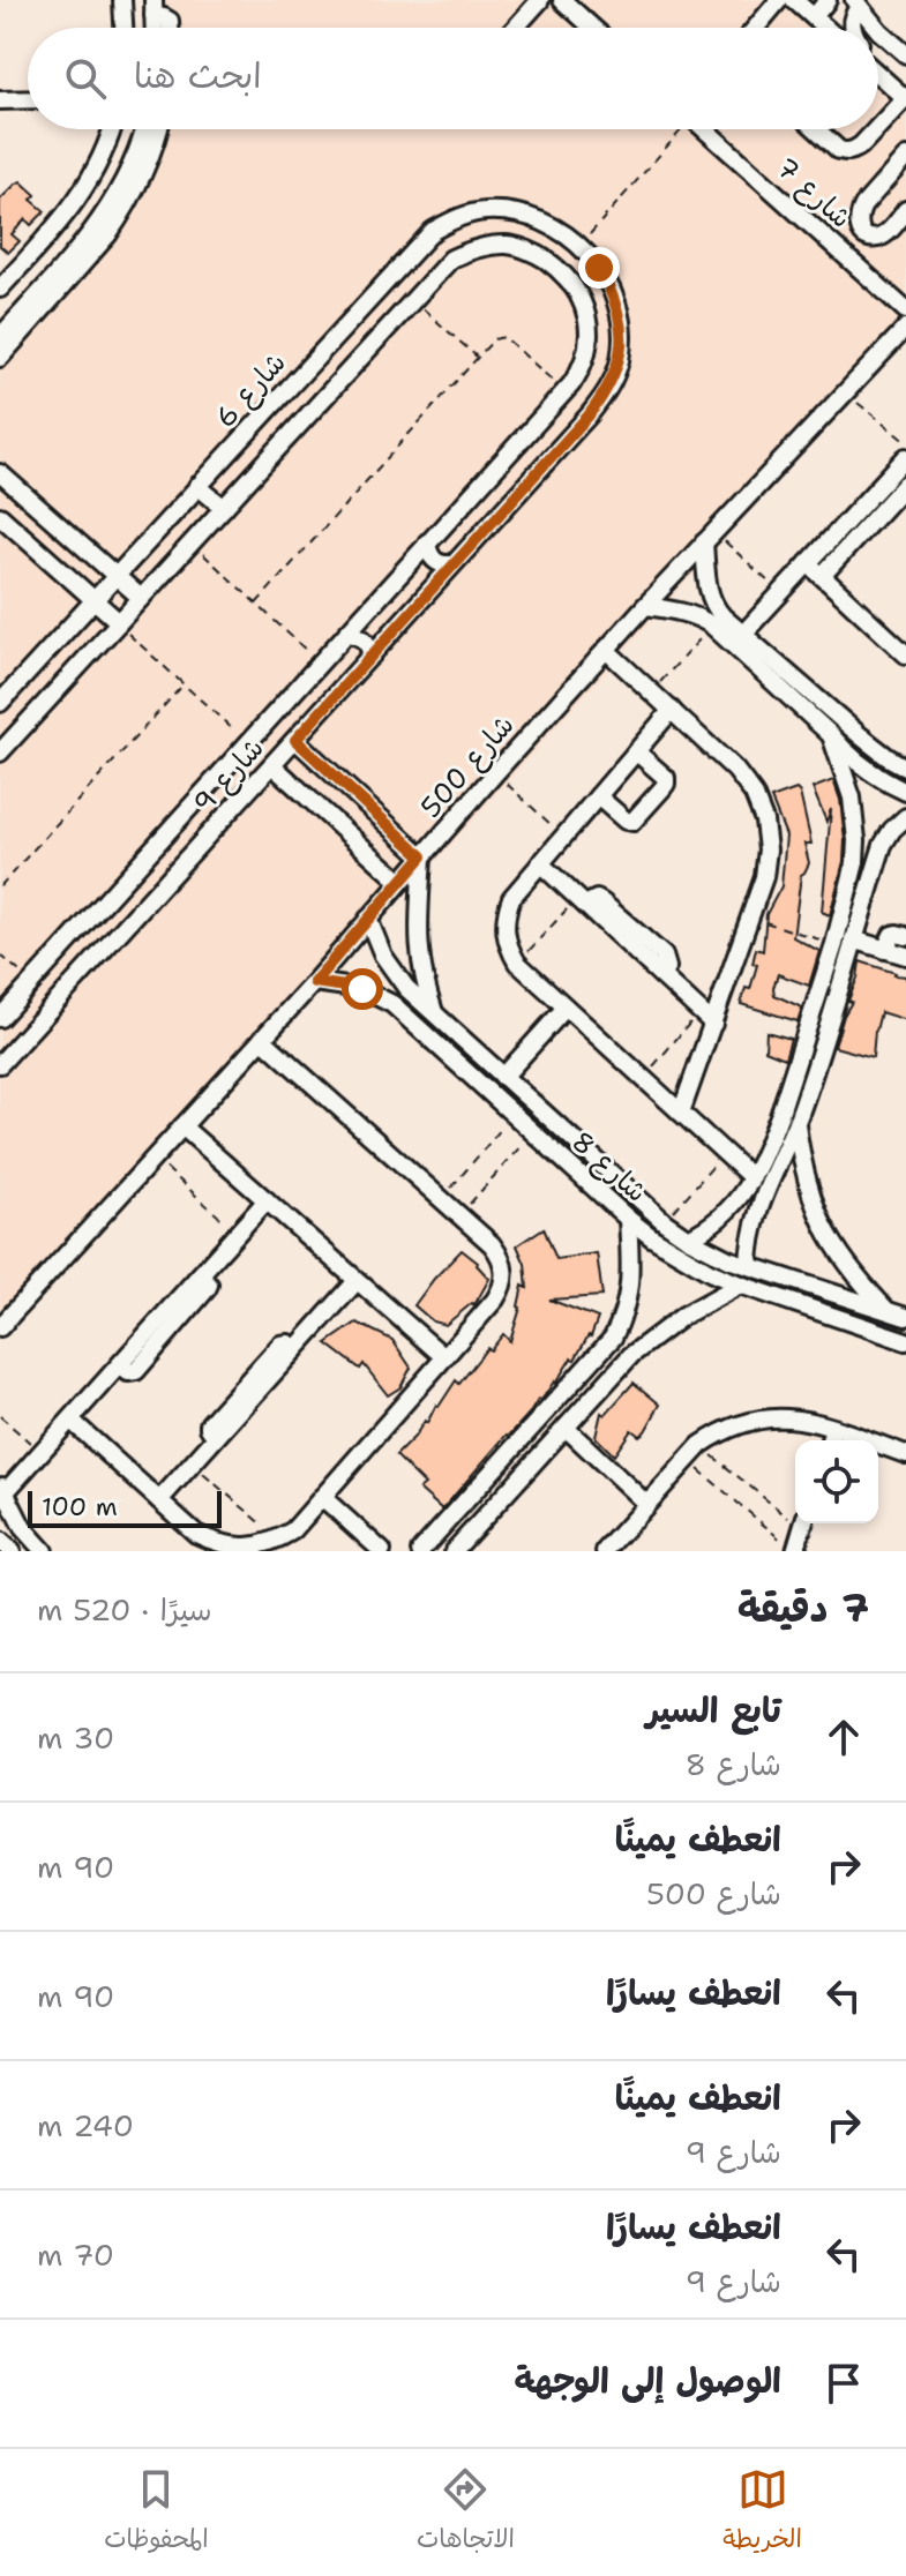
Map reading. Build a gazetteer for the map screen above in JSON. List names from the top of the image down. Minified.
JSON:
{"streets":{"street":["شارع 7","شارع 6","شارع 500","شارع 9","شارع 8"]},"crossings":[["شارع 6","شارع 9"],["شارع 500","شارع 8"]],"scale_bar":"100 m","page":{"search":"ابحث هنا","scale":"100 m","heading":["7 دقيقة","سيرًا · 520 m"],"list":[["تابع السير","شارع 8","30 m"],["انعطف يمينًا","شارع 500","90 m"],["انعطف يسارًا","90 m"],["انعطف يمينًا","شارع 9","240 m"],["انعطف يسارًا","شارع 9","70 m"],"الوصول إلى الوجهة"],"nav":["الخريطة","الاتجاهات","المحفوظات"]}}
